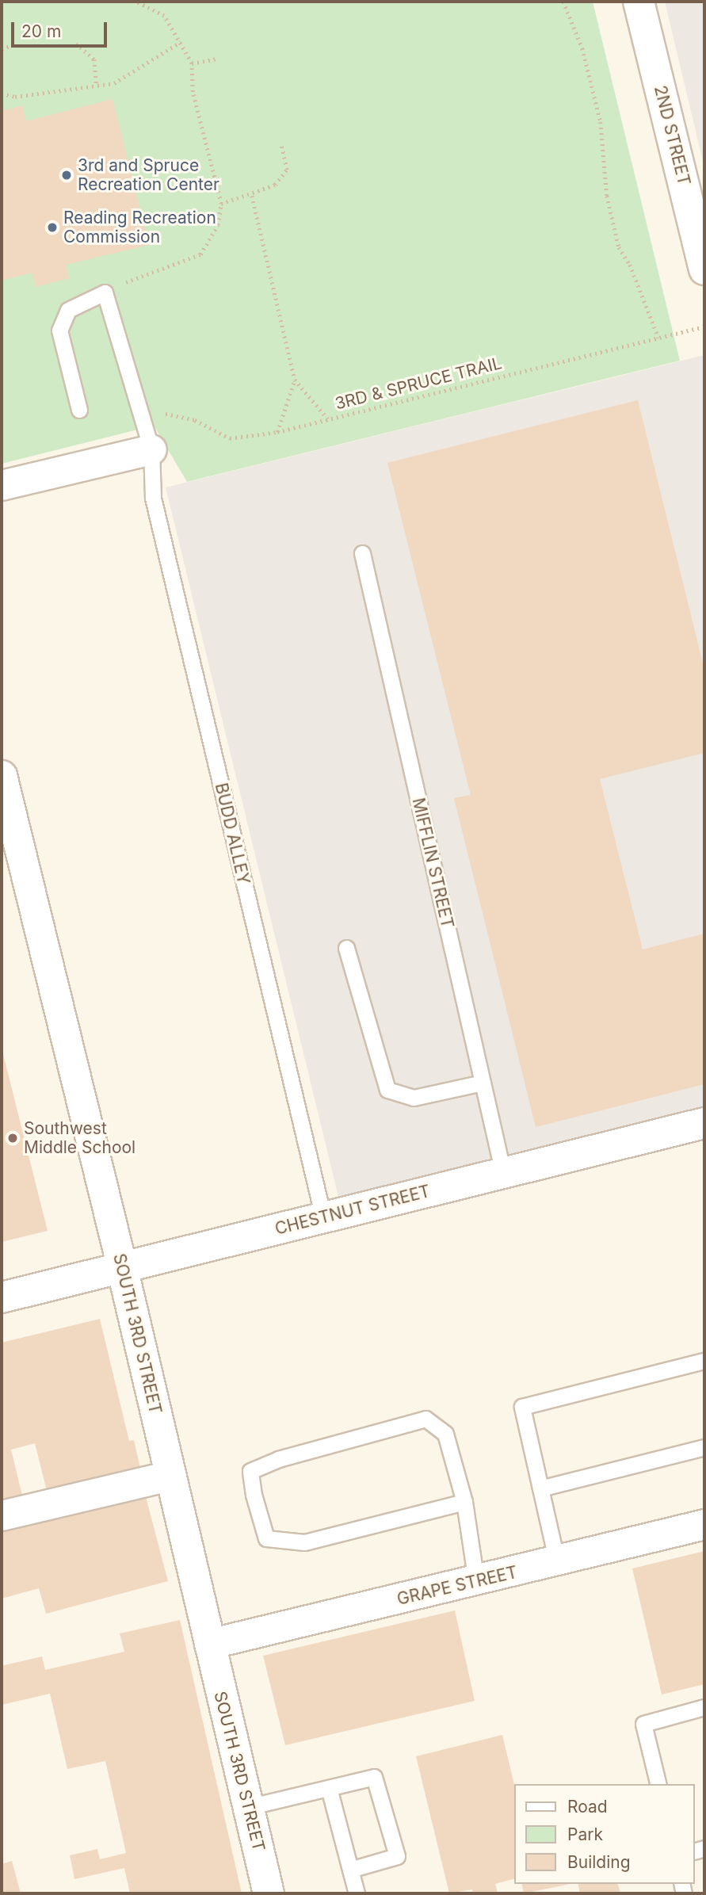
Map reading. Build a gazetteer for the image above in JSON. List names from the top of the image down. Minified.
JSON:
{"streets":{"street":["2ND STREET","CHESTNUT STREET","SOUTH 3RD STREET","GRAPE STREET"],"lane":["BUDD ALLEY","MIFFLIN STREET"],"path":["3RD & SPRUCE TRAIL"]},"crossings":[["3RD & SPRUCE TRAIL","BUDD ALLEY"],["BUDD ALLEY","CHESTNUT STREET"],["MIFFLIN STREET","CHESTNUT STREET"],["CHESTNUT STREET","SOUTH 3RD STREET"],["SOUTH 3RD STREET","GRAPE STREET"]],"places":["3rd and Spruce Recreation Center","Reading Recreation Commission","Southwest Middle School"],"legend":["Road","Park","Building"],"scale_bar":"20 m"}
